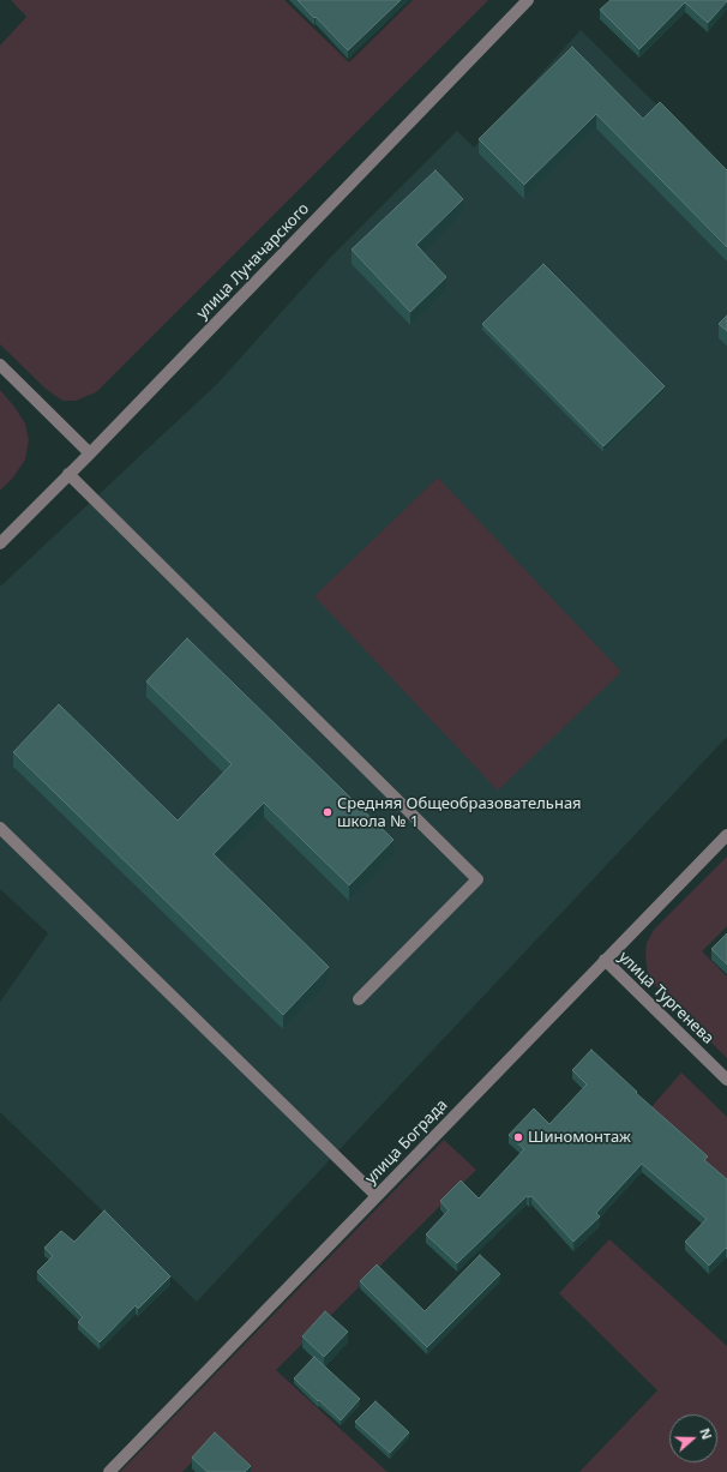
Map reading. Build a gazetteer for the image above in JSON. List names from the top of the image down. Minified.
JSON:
{"streets":{"street":["улица Луначарского","улица Тургенева","улица Бограда"]},"crossings":[["улица Тургенева","улица Бограда"]],"places":["Средняя Общеобразовательная школа № 1","Шиномонтаж"],"north":"right"}
